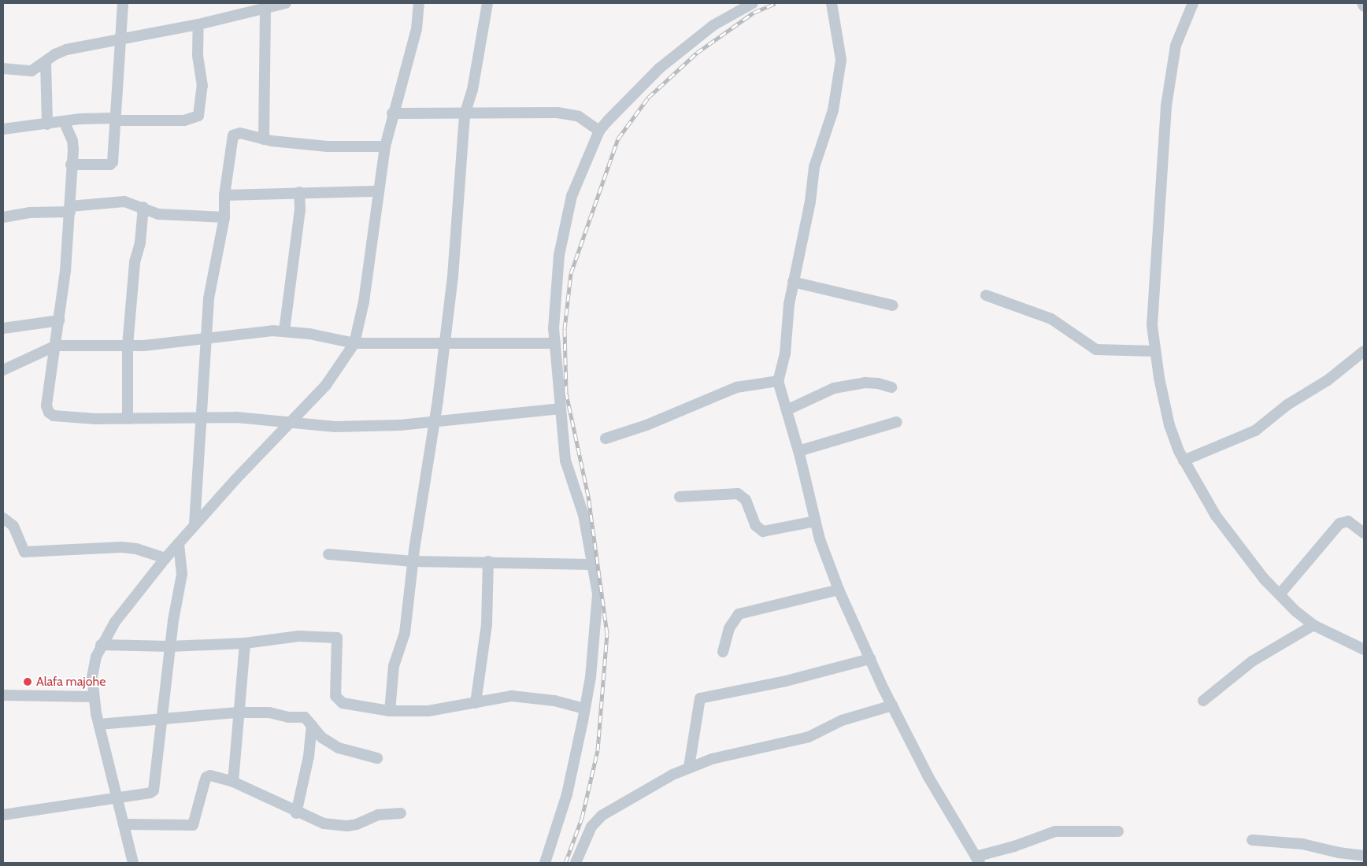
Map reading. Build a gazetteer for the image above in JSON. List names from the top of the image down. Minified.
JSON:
{"places":["Alafa majohe"]}
